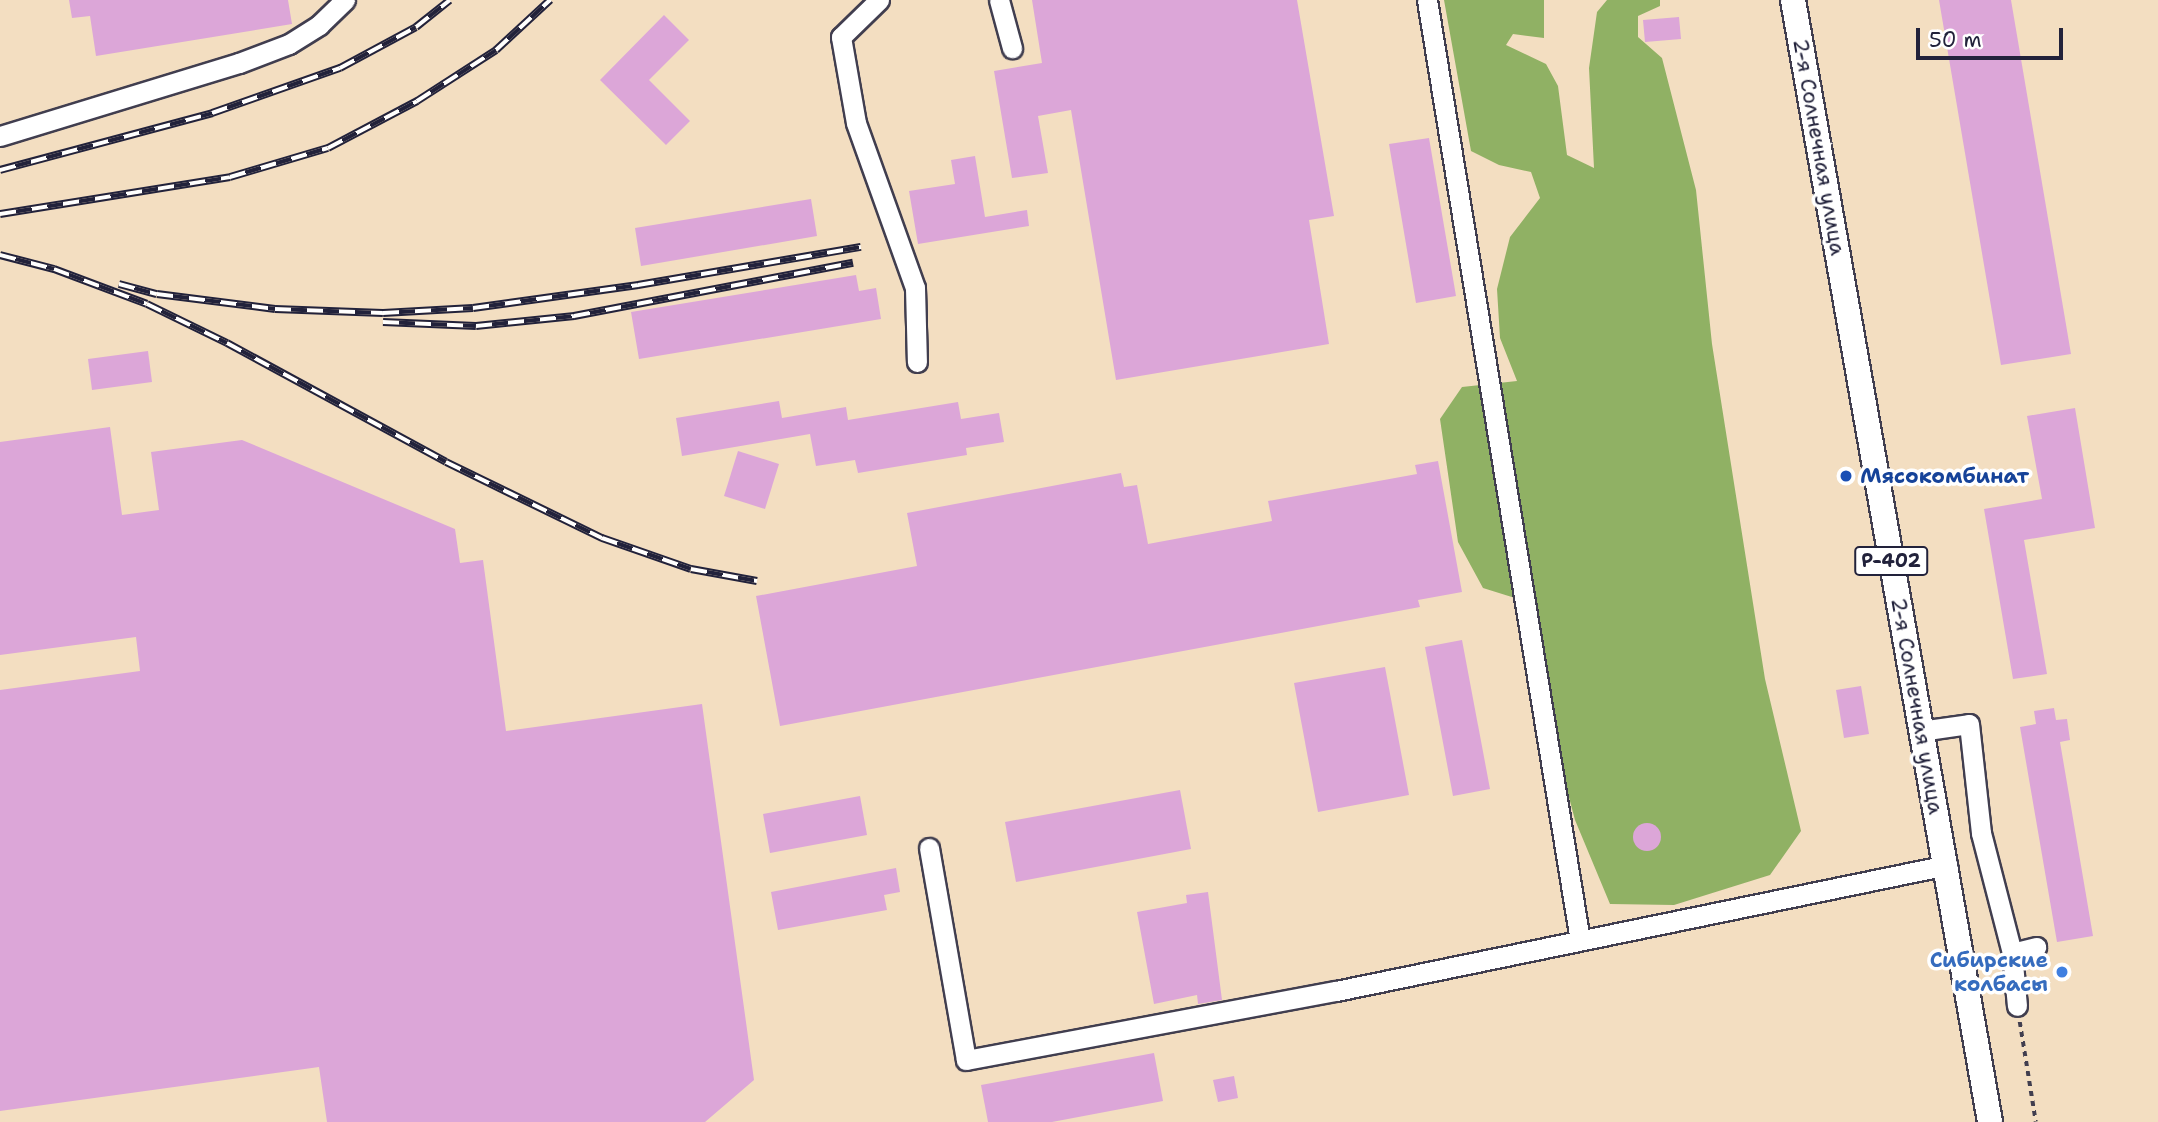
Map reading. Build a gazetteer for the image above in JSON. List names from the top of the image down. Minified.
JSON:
{"streets":{"main road":["2-я Солнечная улица","Р-402"]},"places":["Мясокомбинат","Сибирские колбасы"],"scale_bar":"50 m"}
